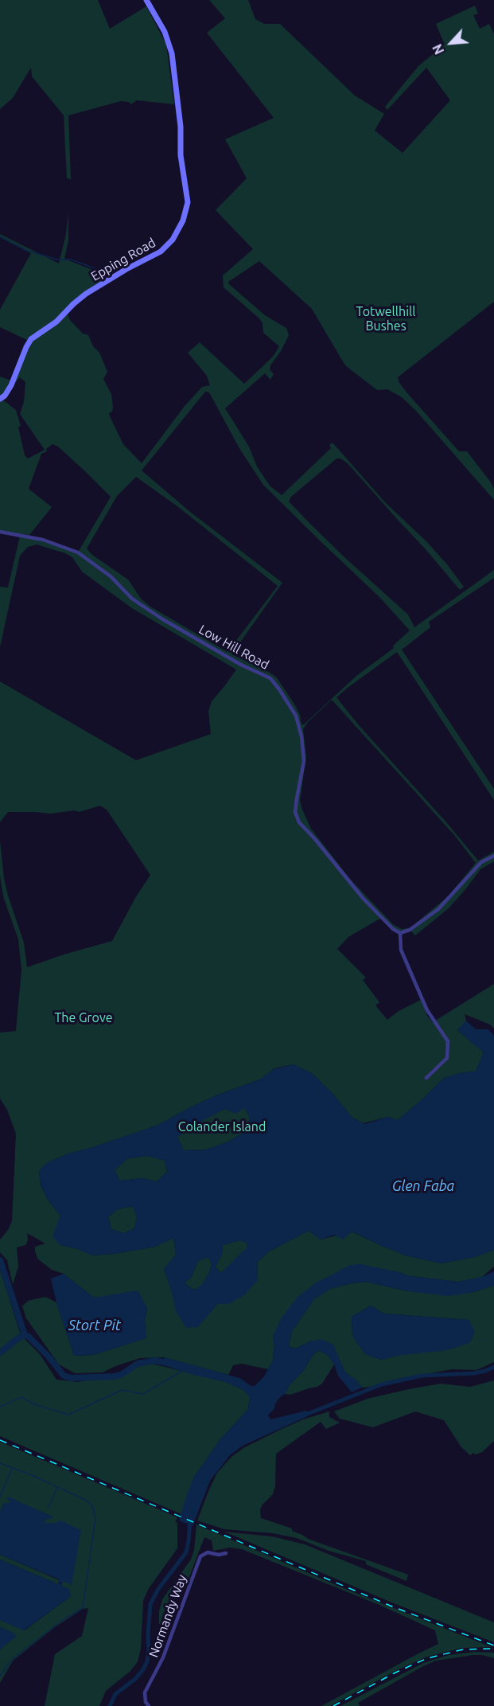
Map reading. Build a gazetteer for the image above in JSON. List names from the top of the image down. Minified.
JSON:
{"streets":{"main road":["Epping Road"],"street":["Low Hill Road","Normandy Way"]},"water":["Glen Faba","Stort Pit"],"parks":["Totwellhill Bushes","The Grove","Colander Island"],"north":"bottom left"}
